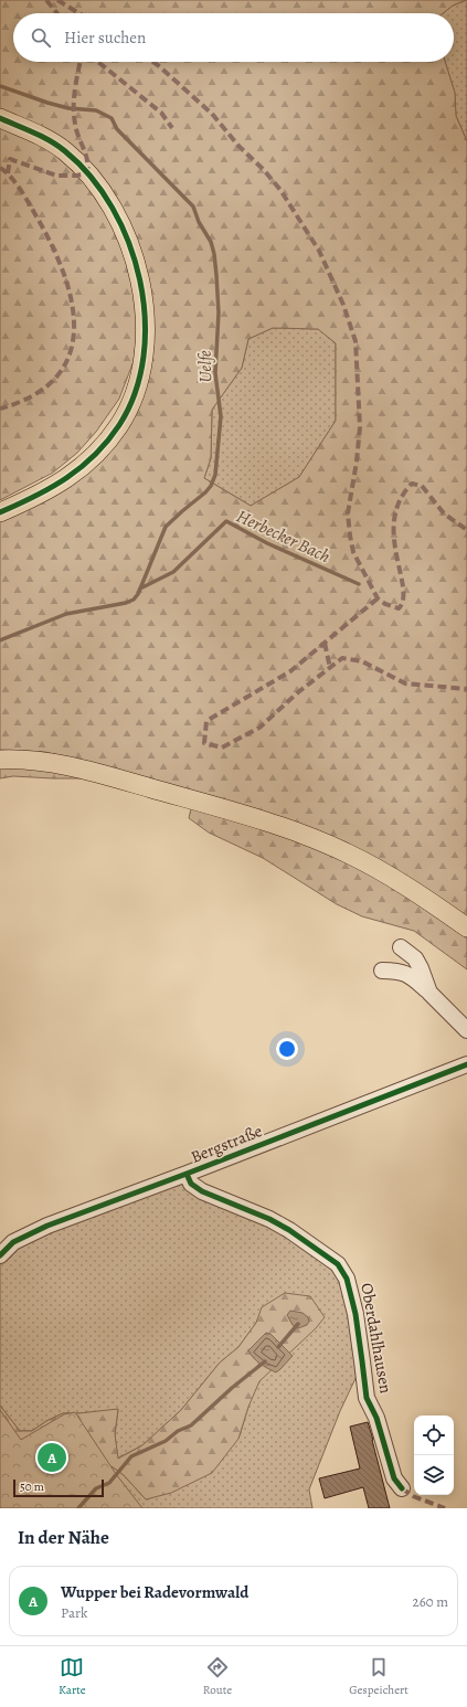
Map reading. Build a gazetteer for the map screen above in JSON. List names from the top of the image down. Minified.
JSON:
{"streets":{"street":["Bergstraße","Oberdahlhausen"]},"crossings":[["Bergstraße","Oberdahlhausen"]],"water":["Uelfe","Herbecker Bach"],"scale_bar":"50 m","page":{"search":"Hier suchen","pins":"A","scale":"50 m","heading":"In der Nähe","list":[{"mark":"A","name":"Wupper bei Radevormwald","note":"Park","value":"260 m"}],"nav":["Karte","Route","Gespeichert"]}}
